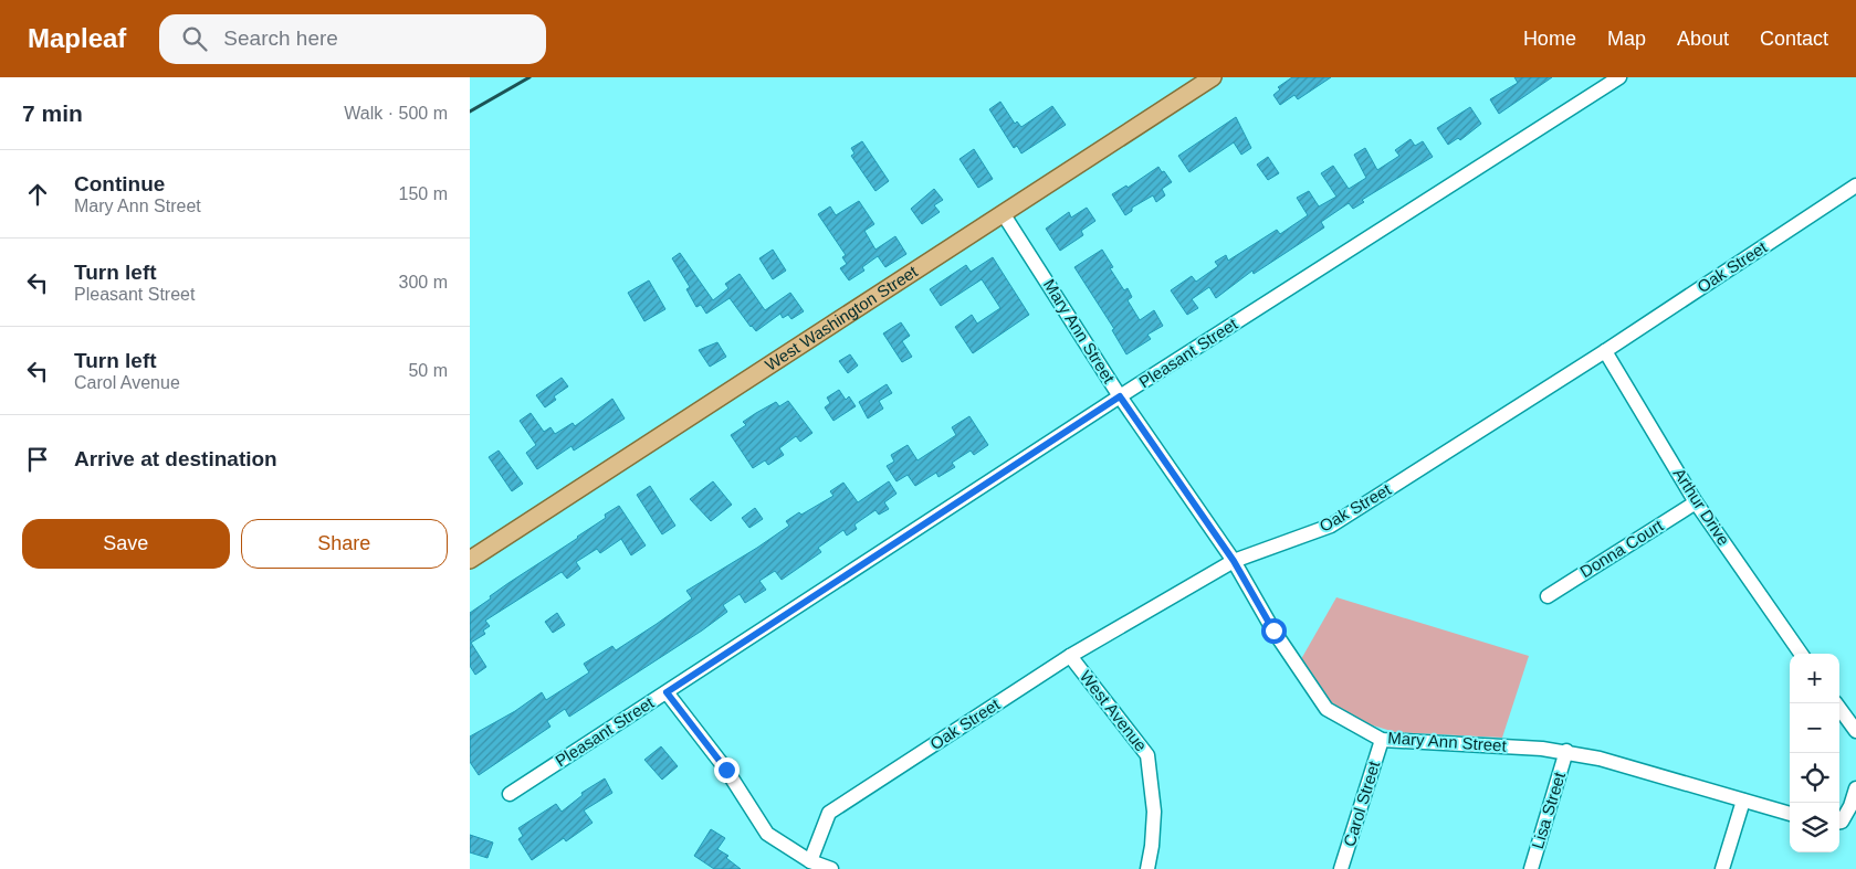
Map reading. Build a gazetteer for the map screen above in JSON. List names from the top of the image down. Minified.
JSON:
{"streets":{"main road":["West Washington Street"],"street":["Oak Street","Mary Ann Street","Pleasant Street","Arthur Drive","Donna Court","West Avenue","Carol Street","Lisa Street"]},"crossings":[["Oak Street","Mary Ann Street"],["Oak Street","Arthur Drive"],["Oak Street","West Avenue"],["West Washington Street","Mary Ann Street"],["Mary Ann Street","Pleasant Street"],["Mary Ann Street","Carol Street"],["Mary Ann Street","Lisa Street"],["Arthur Drive","Donna Court"]],"page":{"header":"Mapleaf","search":"Search here","nav":["Home","Map","About","Contact"],"heading":["7 min","Walk · 500 m"],"list":[["Continue","Mary Ann Street","150 m"],["Turn left","Pleasant Street","300 m"],["Turn left","Carol Avenue","50 m"],"Arrive at destination"],"buttons":["Save","Share"],"map_buttons":["+","−"]}}
